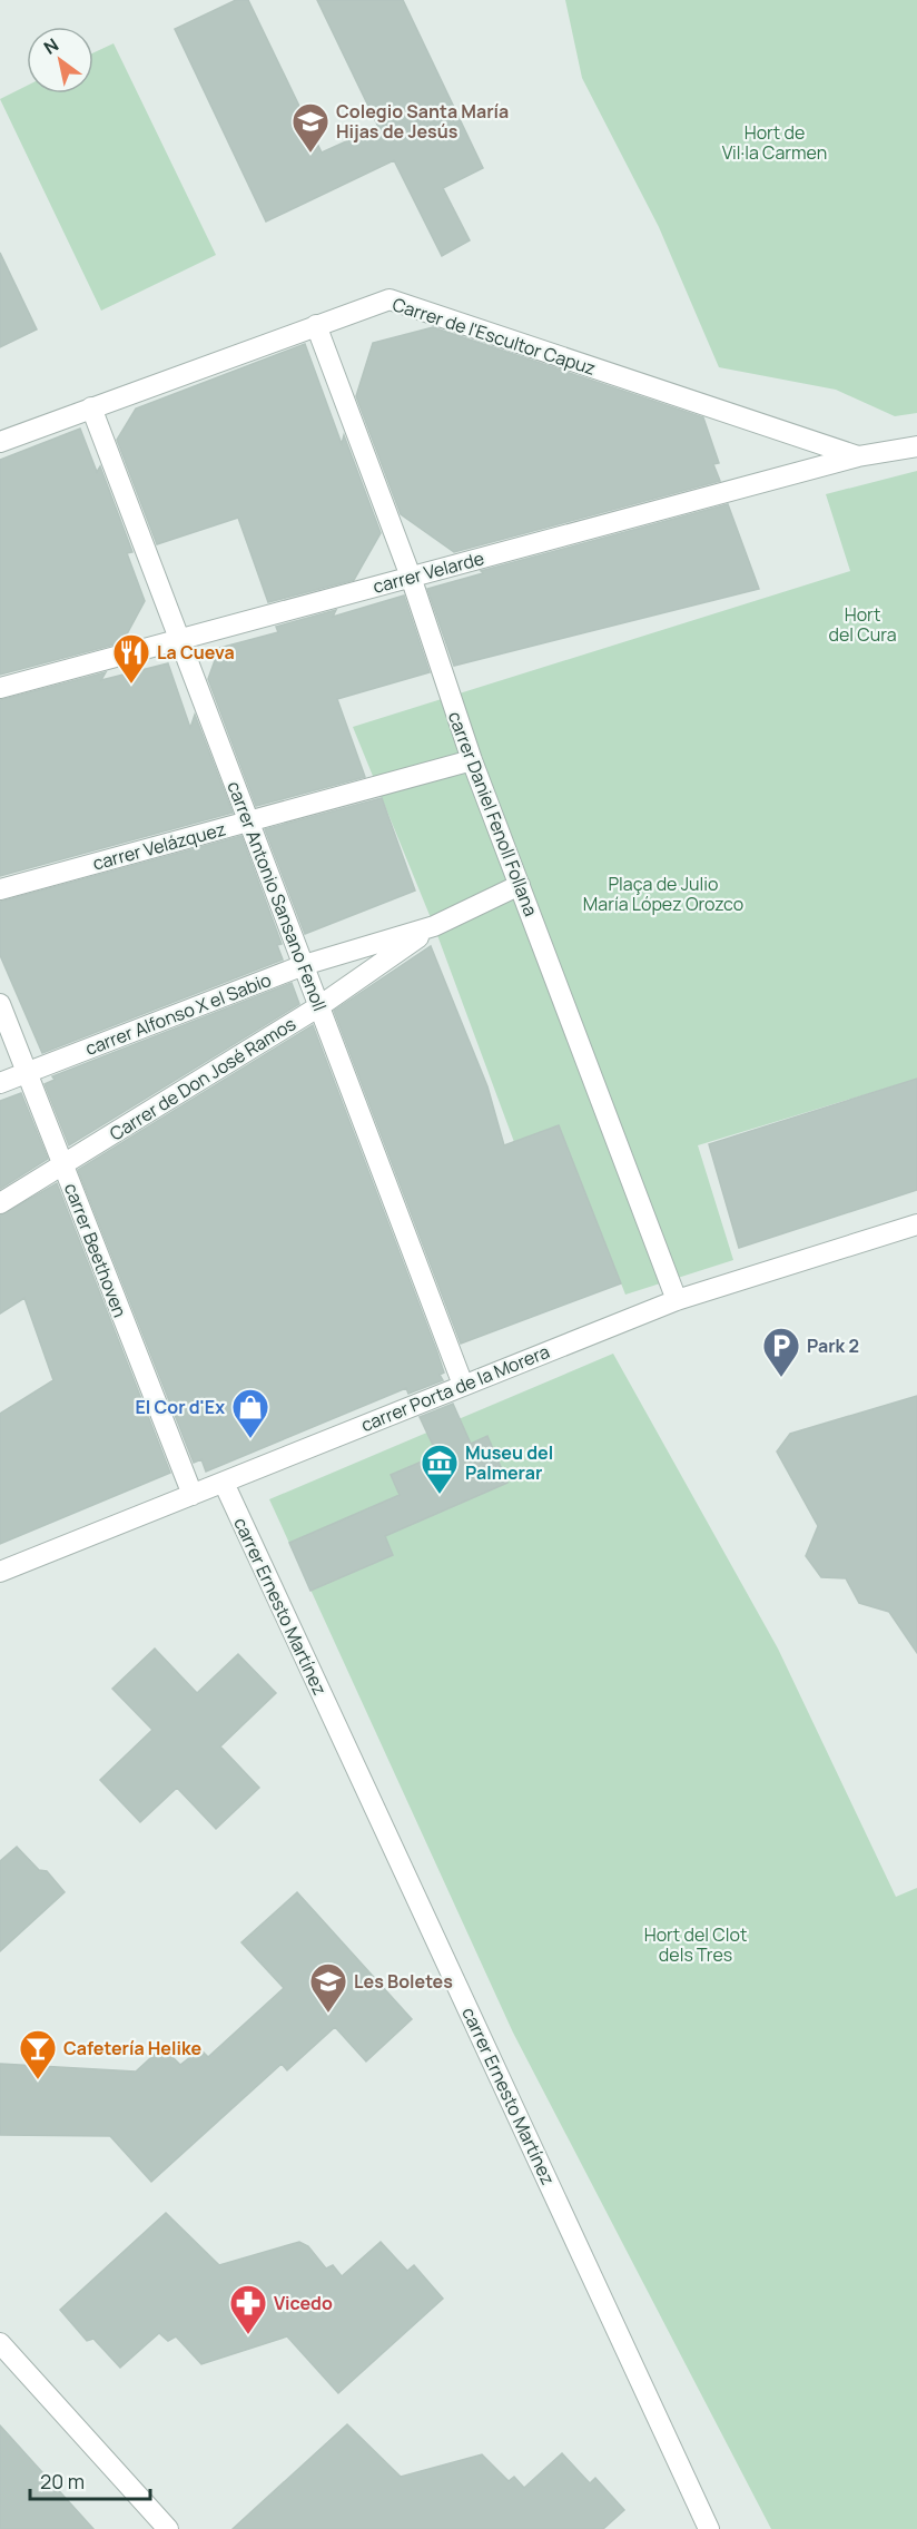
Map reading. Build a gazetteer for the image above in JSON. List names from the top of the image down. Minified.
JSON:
{"streets":{"street":["Carrer de l'Escultor Capuz","carrer Velarde","carrer Daniel Fenoll Follana","carrer Velázquez","carrer Antonio Sansano Fenoll","carrer Alfonso X el Sabio","Carrer de Don José Ramos","carrer Beethoven","carrer Porta de la Morera","carrer Ernesto Martínez"]},"crossings":[["Carrer de l'Escultor Capuz","carrer Velarde"],["Carrer de l'Escultor Capuz","carrer Daniel Fenoll Follana"],["Carrer de l'Escultor Capuz","carrer Antonio Sansano Fenoll"],["carrer Velarde","carrer Daniel Fenoll Follana"],["carrer Velarde","carrer Antonio Sansano Fenoll"],["carrer Daniel Fenoll Follana","carrer Velázquez"],["carrer Daniel Fenoll Follana","carrer Porta de la Morera"],["carrer Velázquez","carrer Antonio Sansano Fenoll"],["carrer Antonio Sansano Fenoll","carrer Alfonso X el Sabio"],["carrer Antonio Sansano Fenoll","Carrer de Don José Ramos"],["carrer Antonio Sansano Fenoll","carrer Porta de la Morera"],["carrer Alfonso X el Sabio","Carrer de Don José Ramos"],["carrer Alfonso X el Sabio","carrer Beethoven"],["Carrer de Don José Ramos","carrer Beethoven"],["carrer Beethoven","carrer Porta de la Morera"],["carrer Porta de la Morera","carrer Ernesto Martínez"]],"parks":["Hort de Vil·la Carmen","Hort del Cura","Plaça de Julio María López Orozco","Hort del Clot dels Tres"],"places":{"school or university":["Colegio Santa María Hijas de Jesús","Les Boletes"],"restaurant":["La Cueva"],"parking":["Park 2"],"shop":["El Cor d'Ex"],"museum":["Museu del Palmerar"],"bar":["Cafetería Helike"],"pharmacy":["Vicedo"]},"scale_bar":"20 m","north":"top left"}
